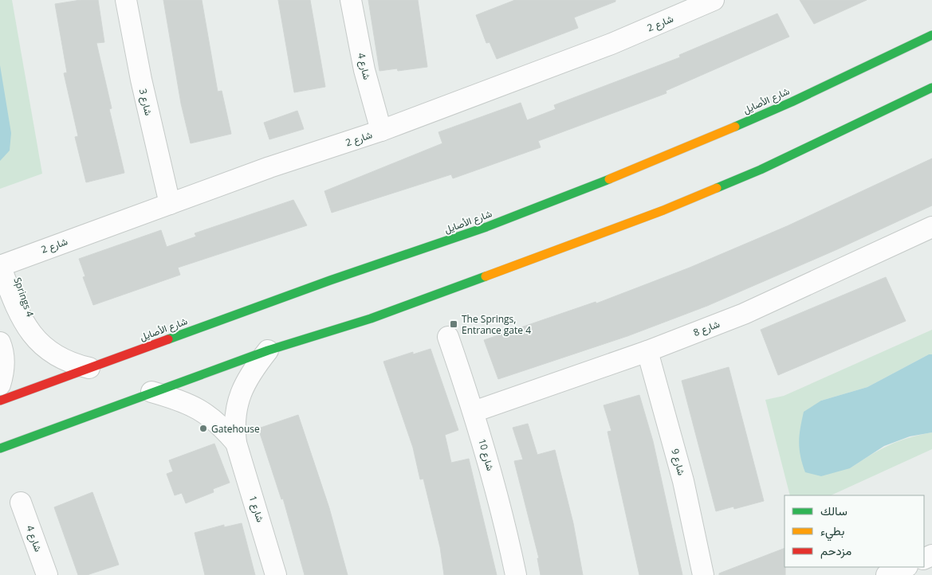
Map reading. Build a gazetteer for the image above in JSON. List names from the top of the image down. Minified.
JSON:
{"streets":{"main road":["شارع الأصايل"],"street":["شارع 2","شارع 4","شارع 3","Springs 4","شارع 8","شارع 10","شارع 9","شارع 1"]},"crossings":[["شارع 2","شارع 4"],["شارع 2","شارع 3"],["شارع 2","Springs 4"],["شارع الأصايل","Springs 4"],["شارع 8","شارع 10"],["شارع 8","شارع 9"]],"places":{"transit":["The Springs, Entrance gate 4"],"other":["Gatehouse"]},"legend":["سالك","بطيء","مزدحم"]}
